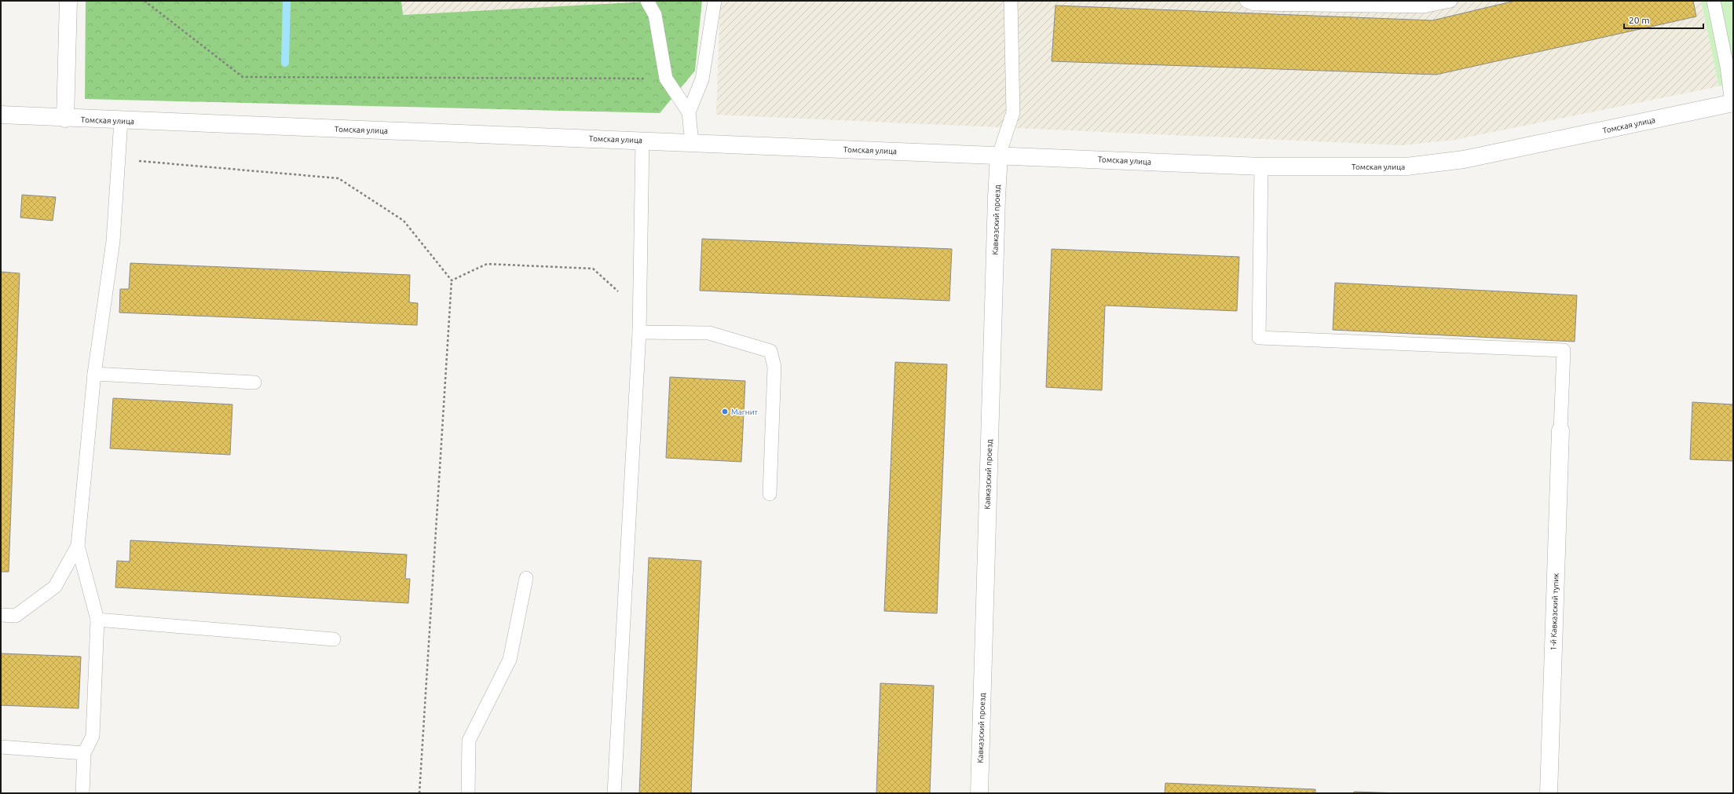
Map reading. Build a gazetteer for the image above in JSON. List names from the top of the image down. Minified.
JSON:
{"streets":{"street":["Томская улица","Кавказский проезд","1-й Кавказский тупик"]},"crossings":[["Томская улица","Кавказский проезд"]],"places":["Магнит"],"scale_bar":"20 m"}
